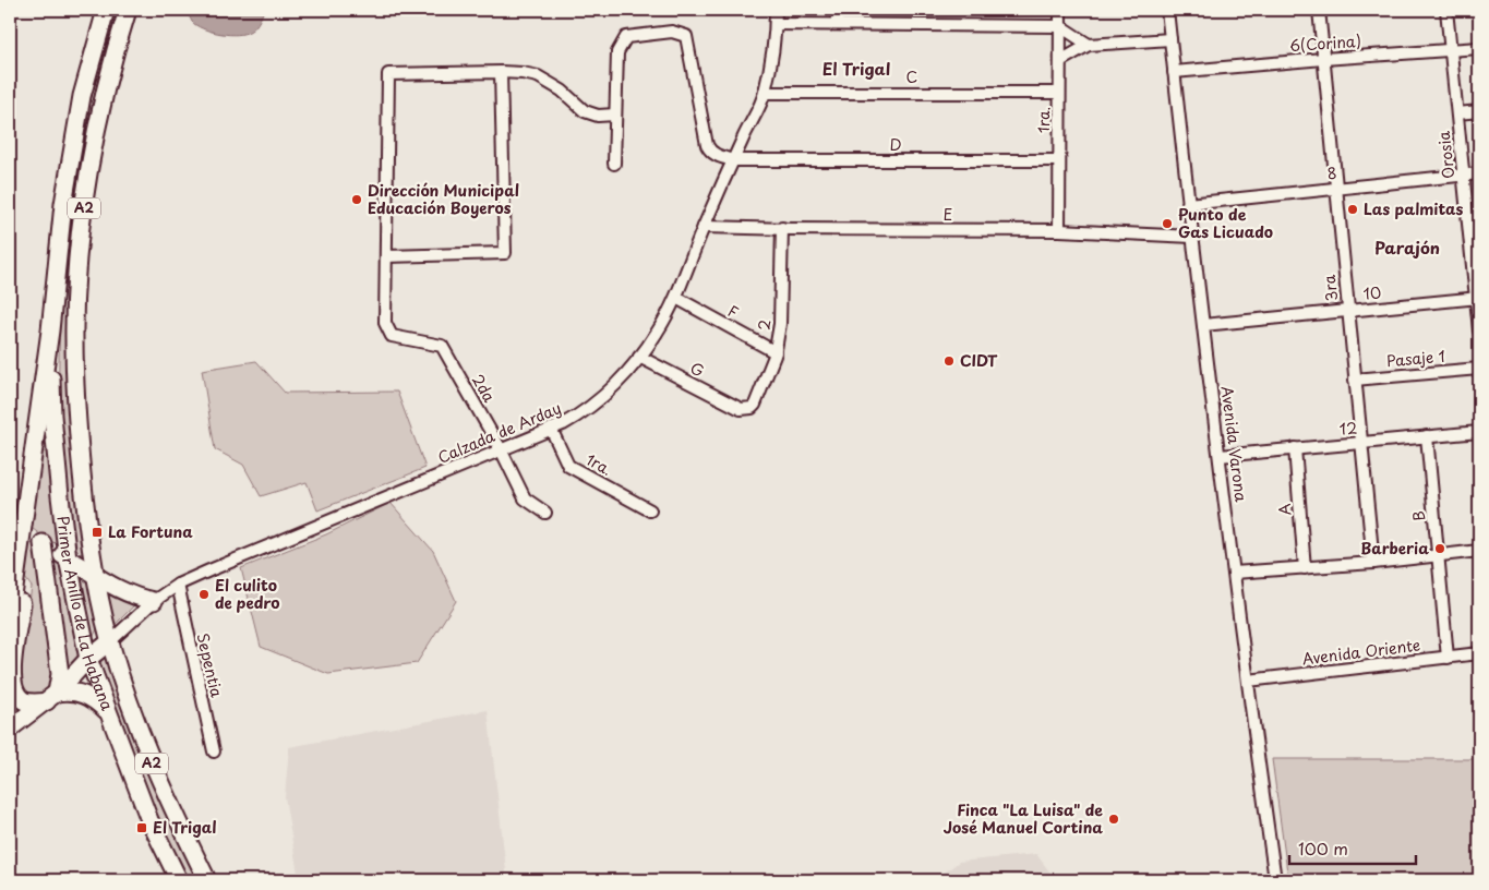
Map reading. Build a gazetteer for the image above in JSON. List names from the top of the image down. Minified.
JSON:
{"streets":{"highway":["A2","Primer Anillo de La Habana"],"street":["6(Corina)","C","1ra.","D","Orosia","8","E","3ra","10","F","2","Pasaje 1","G","2da","12","Calzada de Arday","Avenida Varona","A","B","Avenida Oriente","Sepentia"]},"crossings":[["6(Corina)","Orosia"],["6(Corina)","3ra"],["6(Corina)","Avenida Varona"],["C","1ra."],["C","Calzada de Arday"],["1ra.","D"],["1ra.","E"],["1ra.","Calzada de Arday"],["D","Calzada de Arday"],["Orosia","8"],["Orosia","10"],["8","3ra"],["8","Avenida Varona"],["A2","Calzada de Arday"],["A2","Primer Anillo de La Habana"],["E","2"],["E","Calzada de Arday"],["E","Avenida Varona"],["3ra","10"],["3ra","Pasaje 1"],["3ra","12"],["10","Avenida Varona"],["F","2"],["F","Calzada de Arday"],["2","G"],["G","Calzada de Arday"],["2da","Calzada de Arday"],["12","Avenida Varona"],["12","A"],["12","B"],["Calzada de Arday","Primer Anillo de La Habana"],["Calzada de Arday","Sepentia"],["Avenida Varona","Avenida Oriente"],["B","Avenida Oriente"]],"districts":["El Trigal","Parajón"],"places":{"other":["Dirección Municipal Educación Boyeros","Las palmitas","Punto de Gas Licuado","CIDT","Barberia","El culito de pedro","Finca \"La Luisa\" de José Manuel Cortina"],"transit":["La Fortuna","El Trigal"]},"scale_bar":"100 m"}
